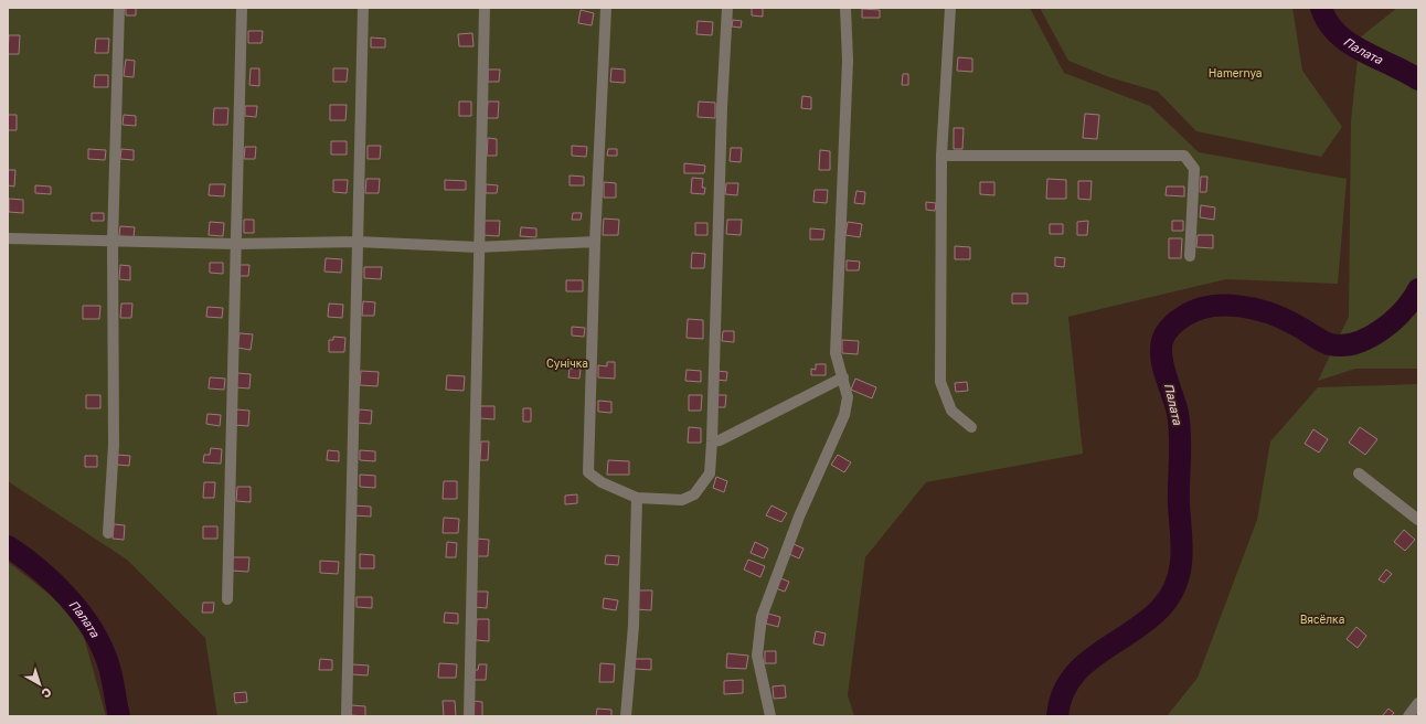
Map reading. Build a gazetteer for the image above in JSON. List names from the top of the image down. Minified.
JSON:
{"water":["Палата"],"parks":["Hamernya","Сунічка","Вясёлка"],"north":"bottom right"}
